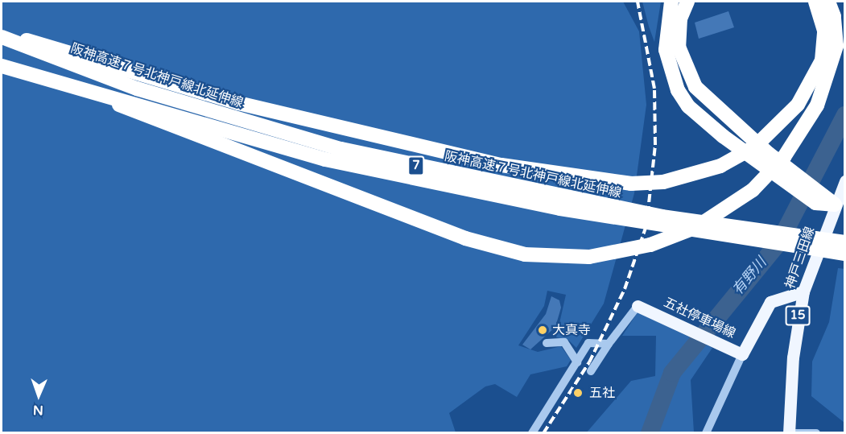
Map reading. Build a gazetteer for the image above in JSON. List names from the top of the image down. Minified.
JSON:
{"streets":{"highway":["阪神高速７号北神戸線北延伸線","7"],"main road":["神戸三田線","15","五社停車場線"]},"crossings":[["神戸三田線","五社停車場線"]],"water":["有野川"],"places":["大真寺","五社"],"north":"bottom"}
